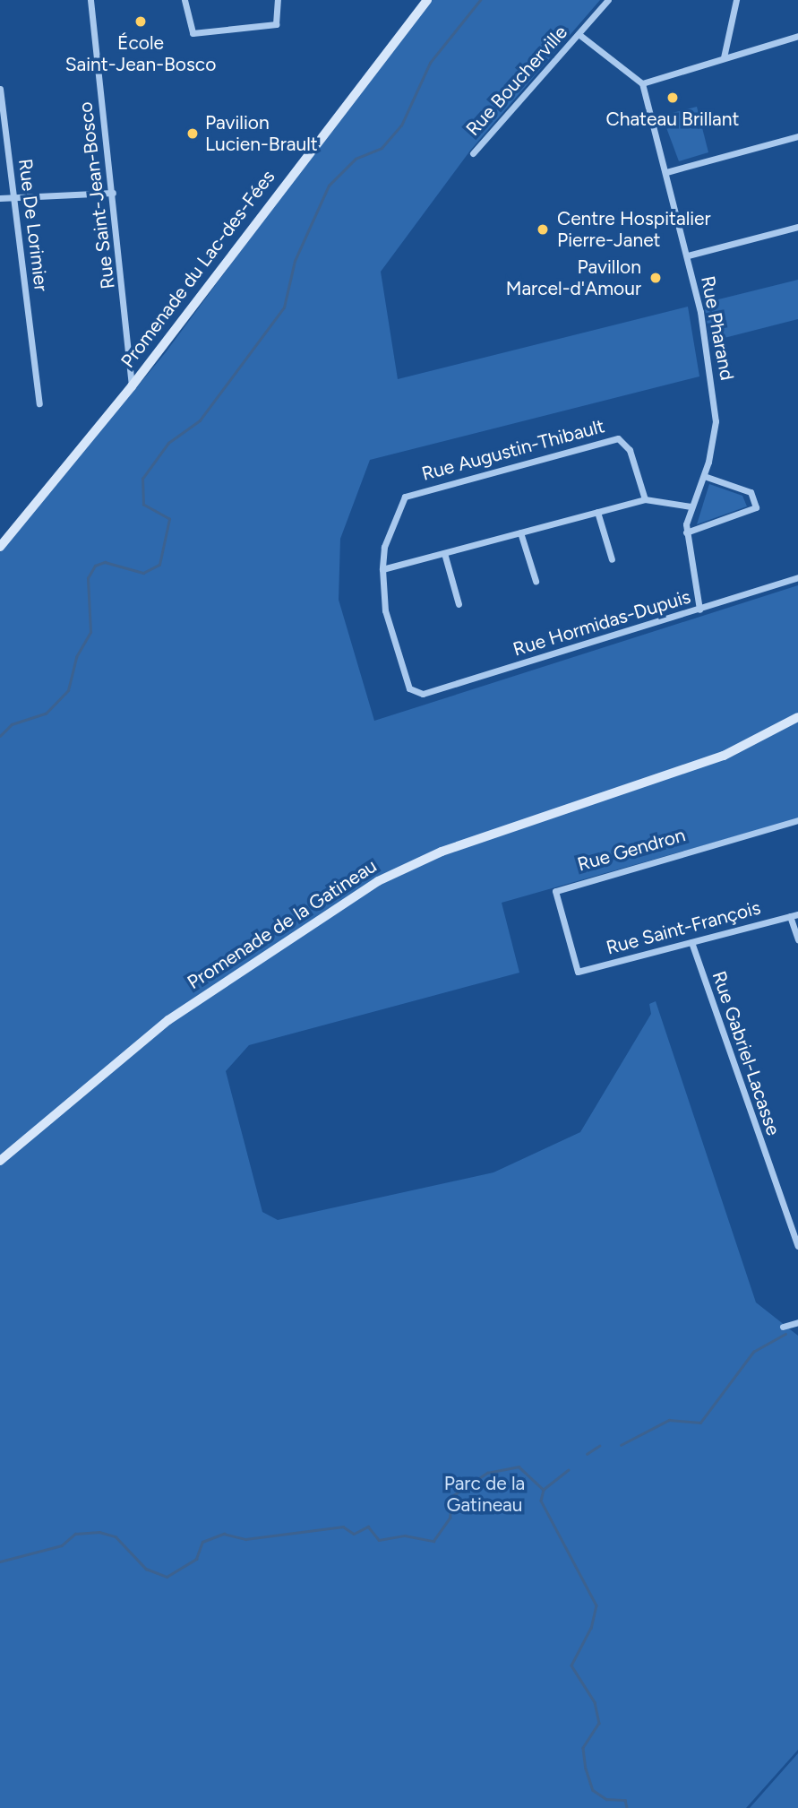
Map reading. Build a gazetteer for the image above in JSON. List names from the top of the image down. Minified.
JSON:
{"streets":{"street":["Rue Boucherville","Rue Saint-Jean-Bosco","Rue De Lorimier","Promenade du Lac-des-Fées","Rue Pharand","Rue Augustin-Thibault","Rue Hormidas-Dupuis","Rue Gendron","Promenade de la Gatineau","Rue Saint-François","Rue Gabriel-Lacasse"]},"crossings":[["Rue Saint-Jean-Bosco","Promenade du Lac-des-Fées"],["Rue Pharand","Rue Hormidas-Dupuis"],["Rue Augustin-Thibault","Rue Hormidas-Dupuis"],["Rue Gendron","Rue Saint-François"],["Rue Saint-François","Rue Gabriel-Lacasse"]],"parks":["Parc de la Gatineau"],"places":["École Saint-Jean-Bosco","Chateau Brillant","Pavilion Lucien-Brault","Centre Hospitalier Pierre-Janet","Pavillon Marcel-d'Amour"]}
